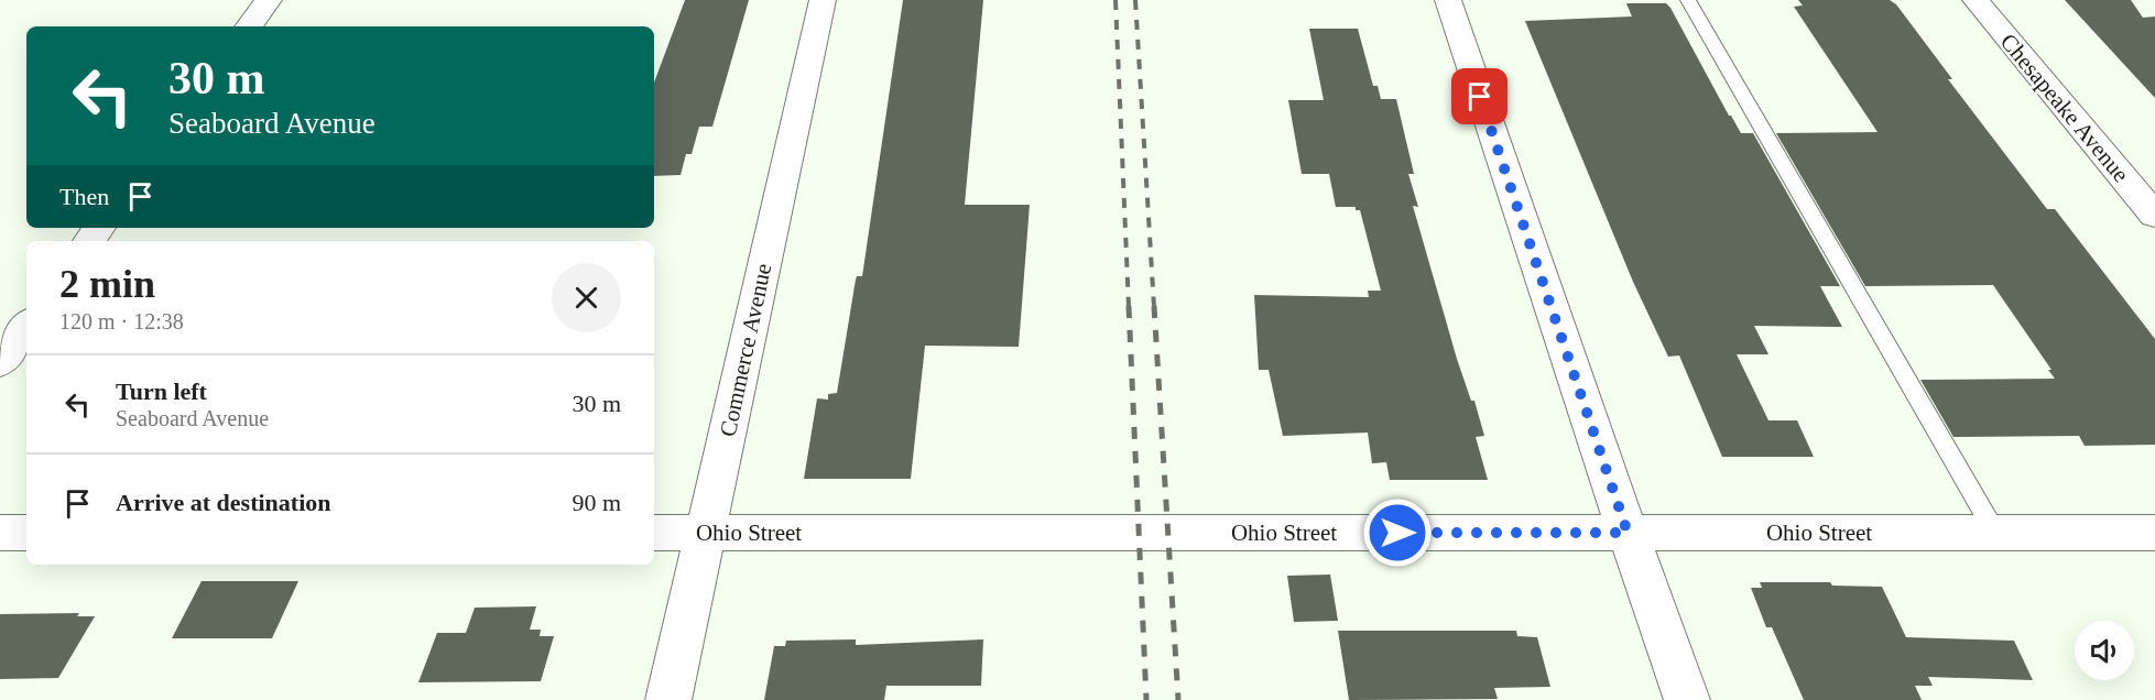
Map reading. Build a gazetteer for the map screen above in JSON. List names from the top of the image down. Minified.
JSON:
{"streets":{"street":["Chesapeake Avenue","Commerce Avenue","Ohio Street"]},"crossings":[["Commerce Avenue","Ohio Street"]],"page":{"turn":["30 m","Seaboard Avenue"],"then":"Then","heading":["2 min","120 m · 12:38"],"list":[{"name":"Turn left","note":"Seaboard Avenue","value":"30 m"},{"name":"Arrive at destination","value":"90 m"}]}}
